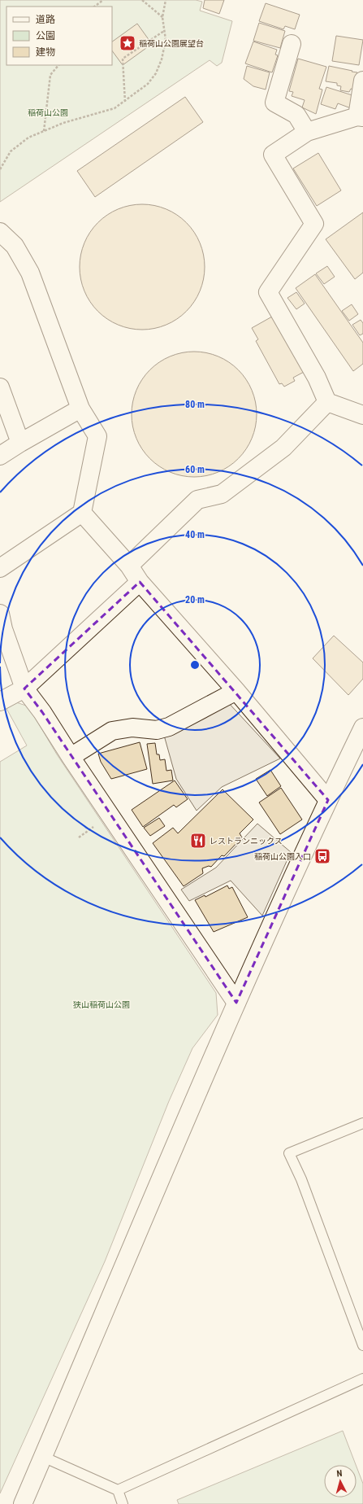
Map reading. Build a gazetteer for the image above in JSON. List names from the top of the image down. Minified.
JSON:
{"parks":["稲荷山公園","狭山稲荷山公園"],"places":{"place":["稲荷山公園展望台"],"restaurant":["レストランニックス"],"bus stop":["稲荷山公園入口"]},"legend":["道路","公園","建物"],"north":"top","rings":["80 m","60 m","40 m","20 m"]}
